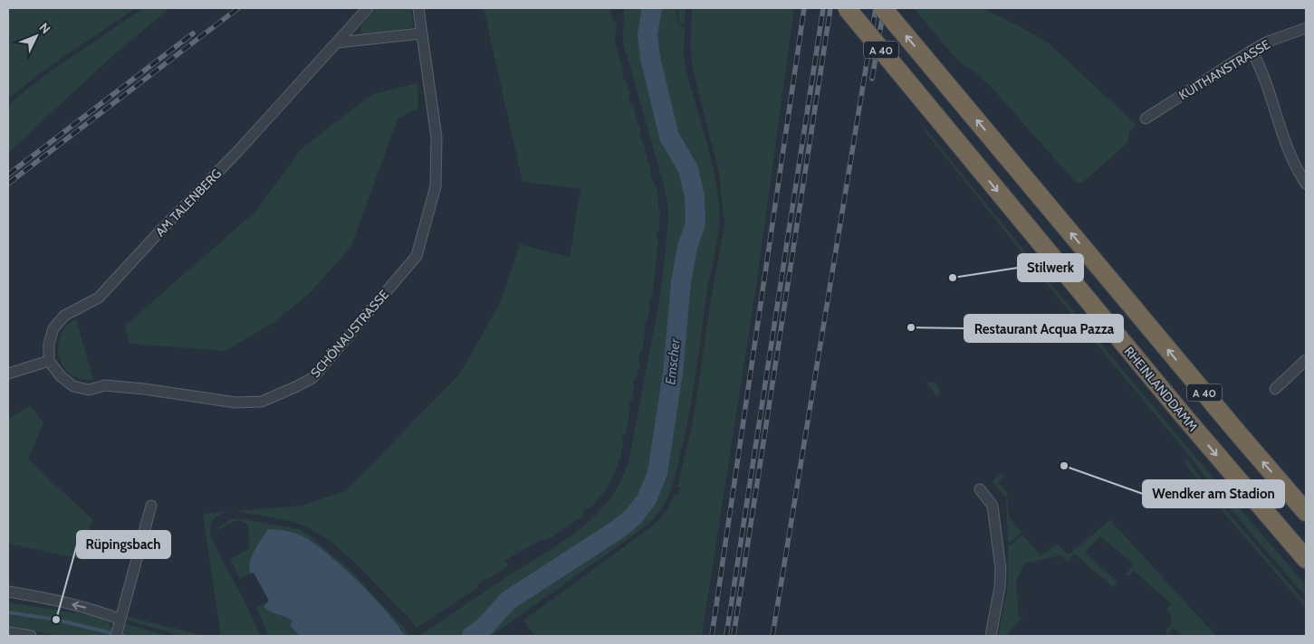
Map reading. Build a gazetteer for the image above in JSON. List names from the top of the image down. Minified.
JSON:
{"streets":{"highway":["A 40","RHEINLANDDAMM"],"street":["KUITHANSTRASSE","AM TALENBERG","SCHÖNAUSTRASSE"]},"crossings":[["AM TALENBERG","SCHÖNAUSTRASSE"]],"water":["Emscher"],"places":["Stilwerk","Restaurant Acqua Pazza","Wendker am Stadion","Rüpingsbach"],"north":"top right"}
